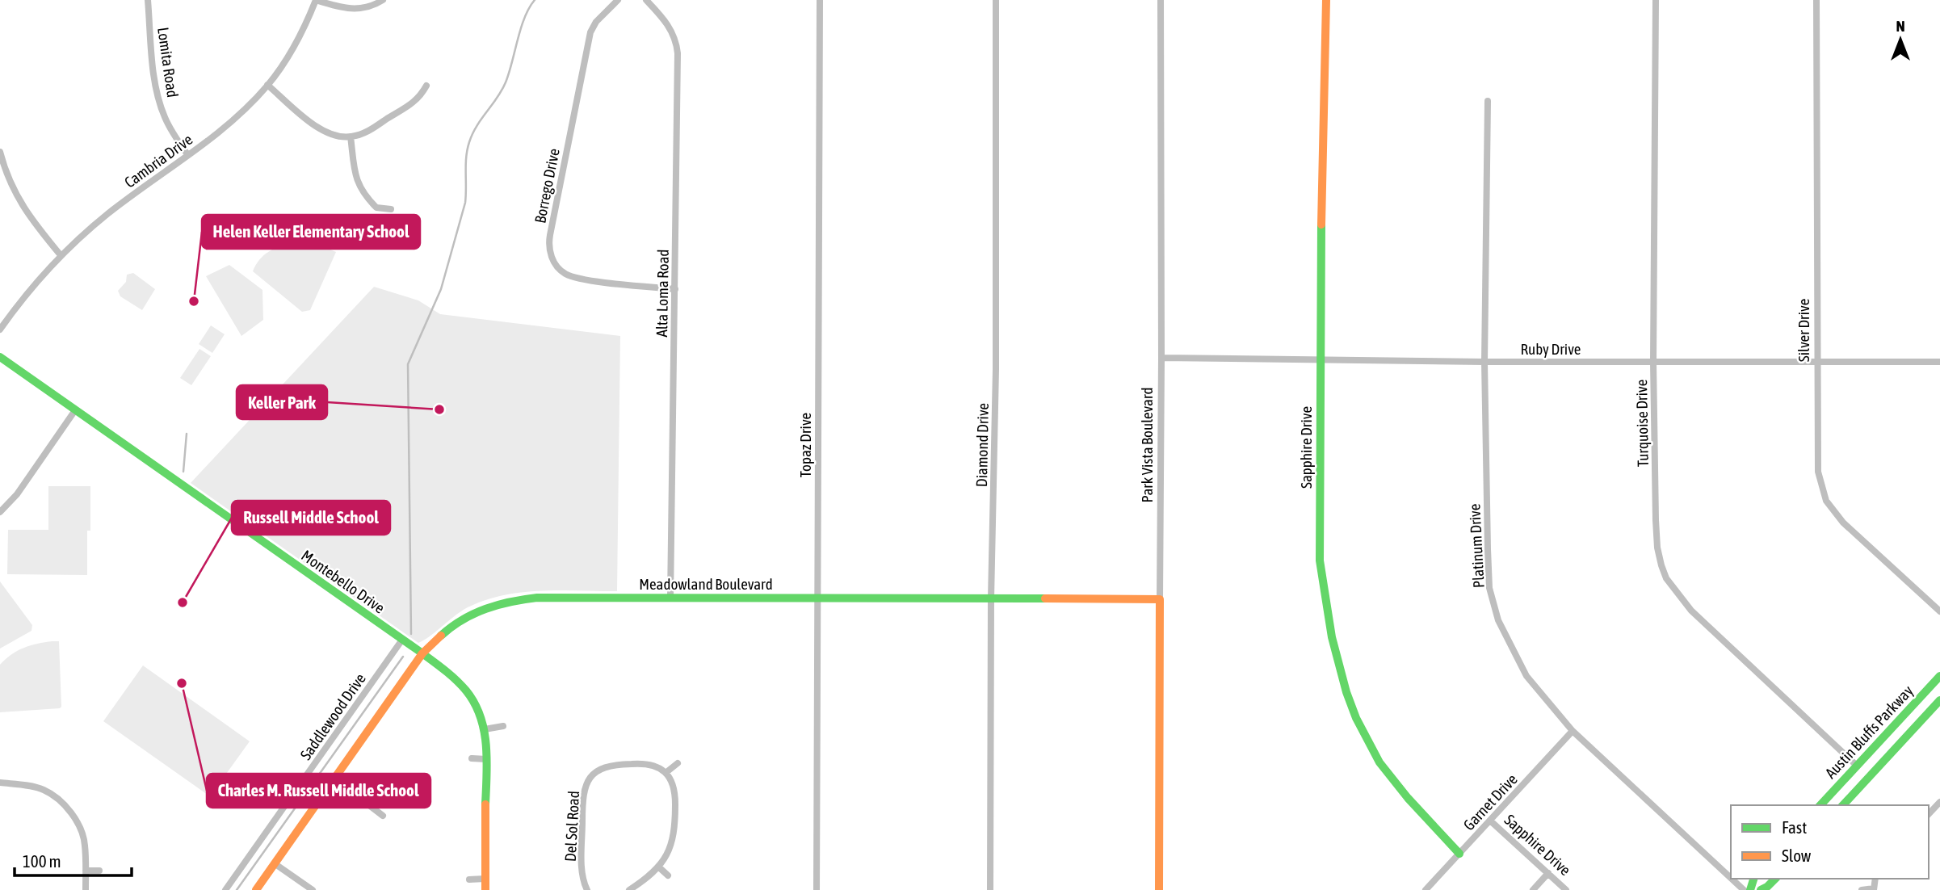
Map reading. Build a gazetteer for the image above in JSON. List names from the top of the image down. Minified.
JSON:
{"streets":{"street":["Lomita Road","Cambria Drive","Borrego Drive","Alta Loma Road","Silver Drive","Ruby Drive","Turquoise Drive","Topaz Drive","Diamond Drive","Park Vista Boulevard","Sapphire Drive","Platinum Drive","Montebello Drive","Meadowland Boulevard","Saddlewood Drive","Austin Bluffs Parkway","Garnet Drive","Del Sol Road"]},"crossings":[["Lomita Road","Cambria Drive"],["Borrego Drive","Alta Loma Road"],["Alta Loma Road","Meadowland Boulevard"],["Silver Drive","Ruby Drive"],["Ruby Drive","Turquoise Drive"],["Ruby Drive","Park Vista Boulevard"],["Ruby Drive","Sapphire Drive"],["Ruby Drive","Platinum Drive"],["Turquoise Drive","Austin Bluffs Parkway"],["Topaz Drive","Meadowland Boulevard"],["Diamond Drive","Meadowland Boulevard"],["Park Vista Boulevard","Meadowland Boulevard"],["Sapphire Drive","Garnet Drive"],["Platinum Drive","Garnet Drive"],["Montebello Drive","Meadowland Boulevard"],["Montebello Drive","Saddlewood Drive"]],"places":["Helen Keller Elementary School","Keller Park","Russell Middle School","Charles M. Russell Middle School"],"legend":["Fast","Slow"],"scale_bar":"100 m","north":"top"}
